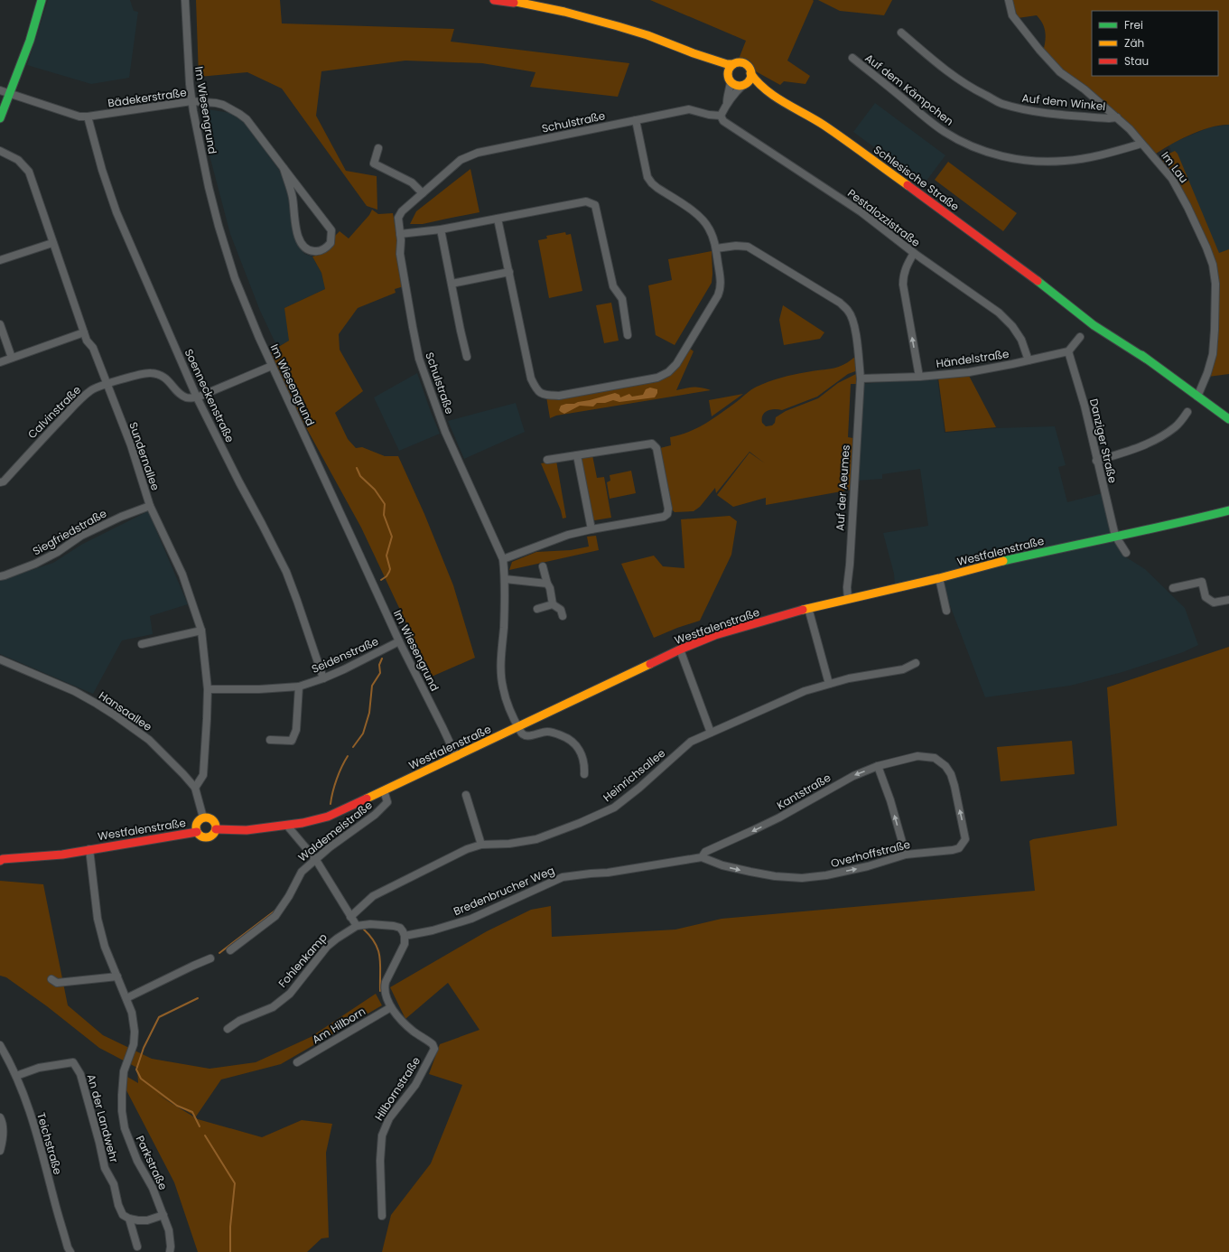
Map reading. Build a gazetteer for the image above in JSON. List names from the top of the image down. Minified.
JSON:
{"streets":{"main road":["Schlesische Straße","Westfalenstraße"],"street":["Auf dem Kämpchen","Bädekerstraße","Auf dem Winkel","Im Wiesengrund","Schulstraße","Im Lau","Pestalozzistraße","Händelstraße","Soenneckenstraße","Calvinstraße","Danziger Straße","Sundernallee","Auf der Aeumes","Siegfriedstraße","Seidenstraße","Hansaallee","Heinrichsallee","Kantstraße","Waldemeistraße","Overhoffstraße","Bredenbrucher Weg","Fohlenkamp","Am Hilborn","Hilbornstraße","An der Landwehr","Teichstraße","Parkstraße"]},"crossings":[["Auf dem Kämpchen","Im Lau"],["Bädekerstraße","Im Wiesengrund"],["Bädekerstraße","Soenneckenstraße"],["Auf dem Winkel","Im Lau"],["Im Wiesengrund","Westfalenstraße"],["Im Wiesengrund","Seidenstraße"],["Schulstraße","Pestalozzistraße"],["Schulstraße","Westfalenstraße"],["Im Lau","Schlesische Straße"],["Pestalozzistraße","Händelstraße"],["Händelstraße","Danziger Straße"],["Händelstraße","Auf der Aeumes"],["Soenneckenstraße","Calvinstraße"],["Soenneckenstraße","Seidenstraße"],["Calvinstraße","Sundernallee"],["Danziger Straße","Westfalenstraße"],["Sundernallee","Siegfriedstraße"],["Sundernallee","Seidenstraße"],["Sundernallee","Hansaallee"],["Auf der Aeumes","Westfalenstraße"],["Westfalenstraße","Hansaallee"],["Westfalenstraße","Waldemeistraße"],["Westfalenstraße","Parkstraße"],["Kantstraße","Overhoffstraße"],["Kantstraße","Bredenbrucher Weg"],["Bredenbrucher Weg","Hilbornstraße"],["Am Hilborn","Hilbornstraße"],["An der Landwehr","Teichstraße"]],"one_way":["Overhoffstraße"],"legend":["Frei","Zäh","Stau"]}
